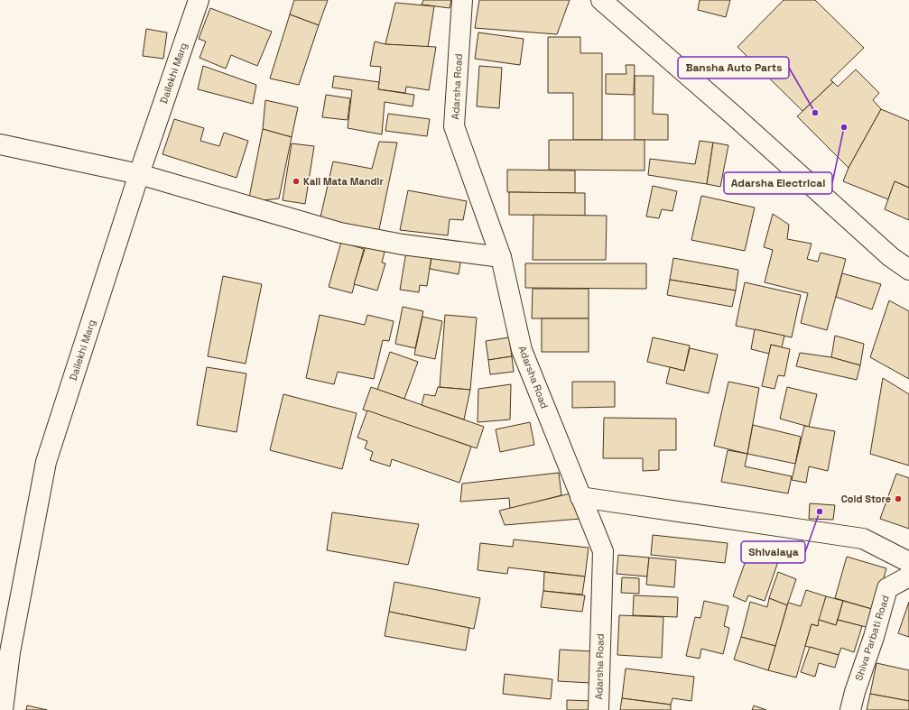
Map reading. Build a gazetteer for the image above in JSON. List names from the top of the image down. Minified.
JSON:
{"streets":{"street":["Dailekhi Marg","Adarsha Road","Shiva Parbati Road"]},"places":["Bansha Auto Parts","Adarsha Electrical","Kali Mata Mandir","Cold Store","Shivalaya"]}
